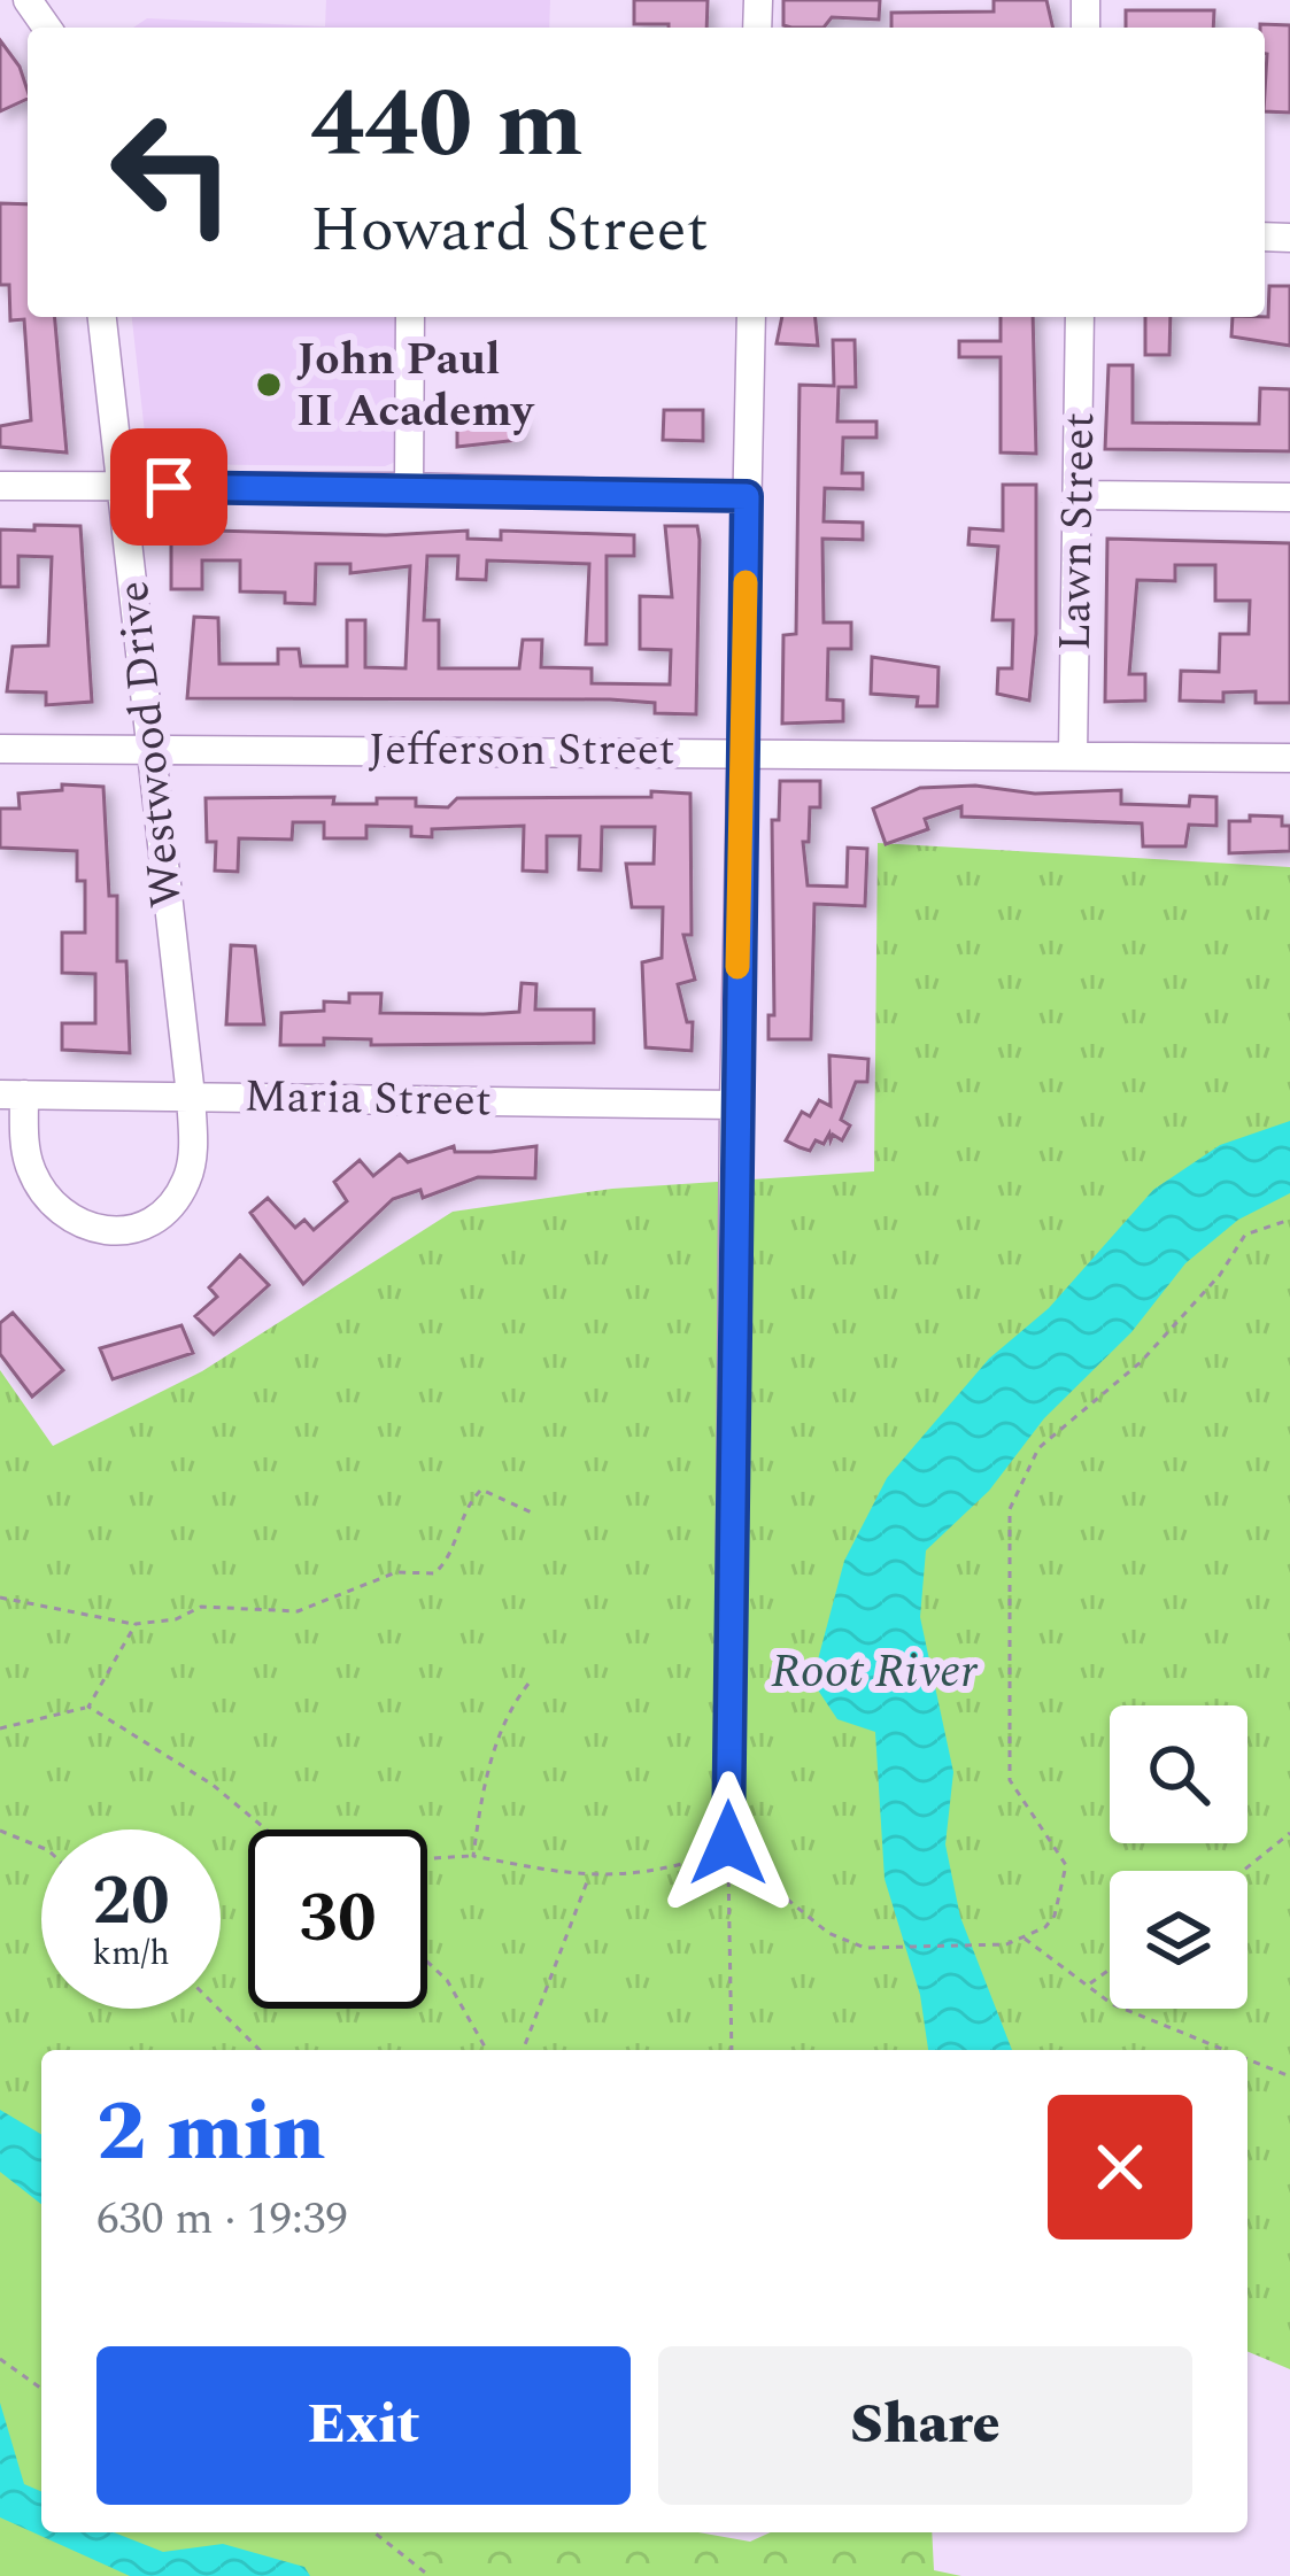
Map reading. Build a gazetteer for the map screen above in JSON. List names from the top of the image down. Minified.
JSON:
{"streets":{"street":["Lawn Street","Westwood Drive","Jefferson Street","Maria Street"]},"crossings":[["Lawn Street","Jefferson Street"],["Westwood Drive","Jefferson Street"],["Westwood Drive","Maria Street"]],"water":["Root River"],"places":["John Paul II Academy"],"page":{"turn":["440 m","Howard Street"],"speed":"20 km/h","limit":"30","heading":["2 min","630 m · 19:39"],"buttons":["Exit","Share"]}}
